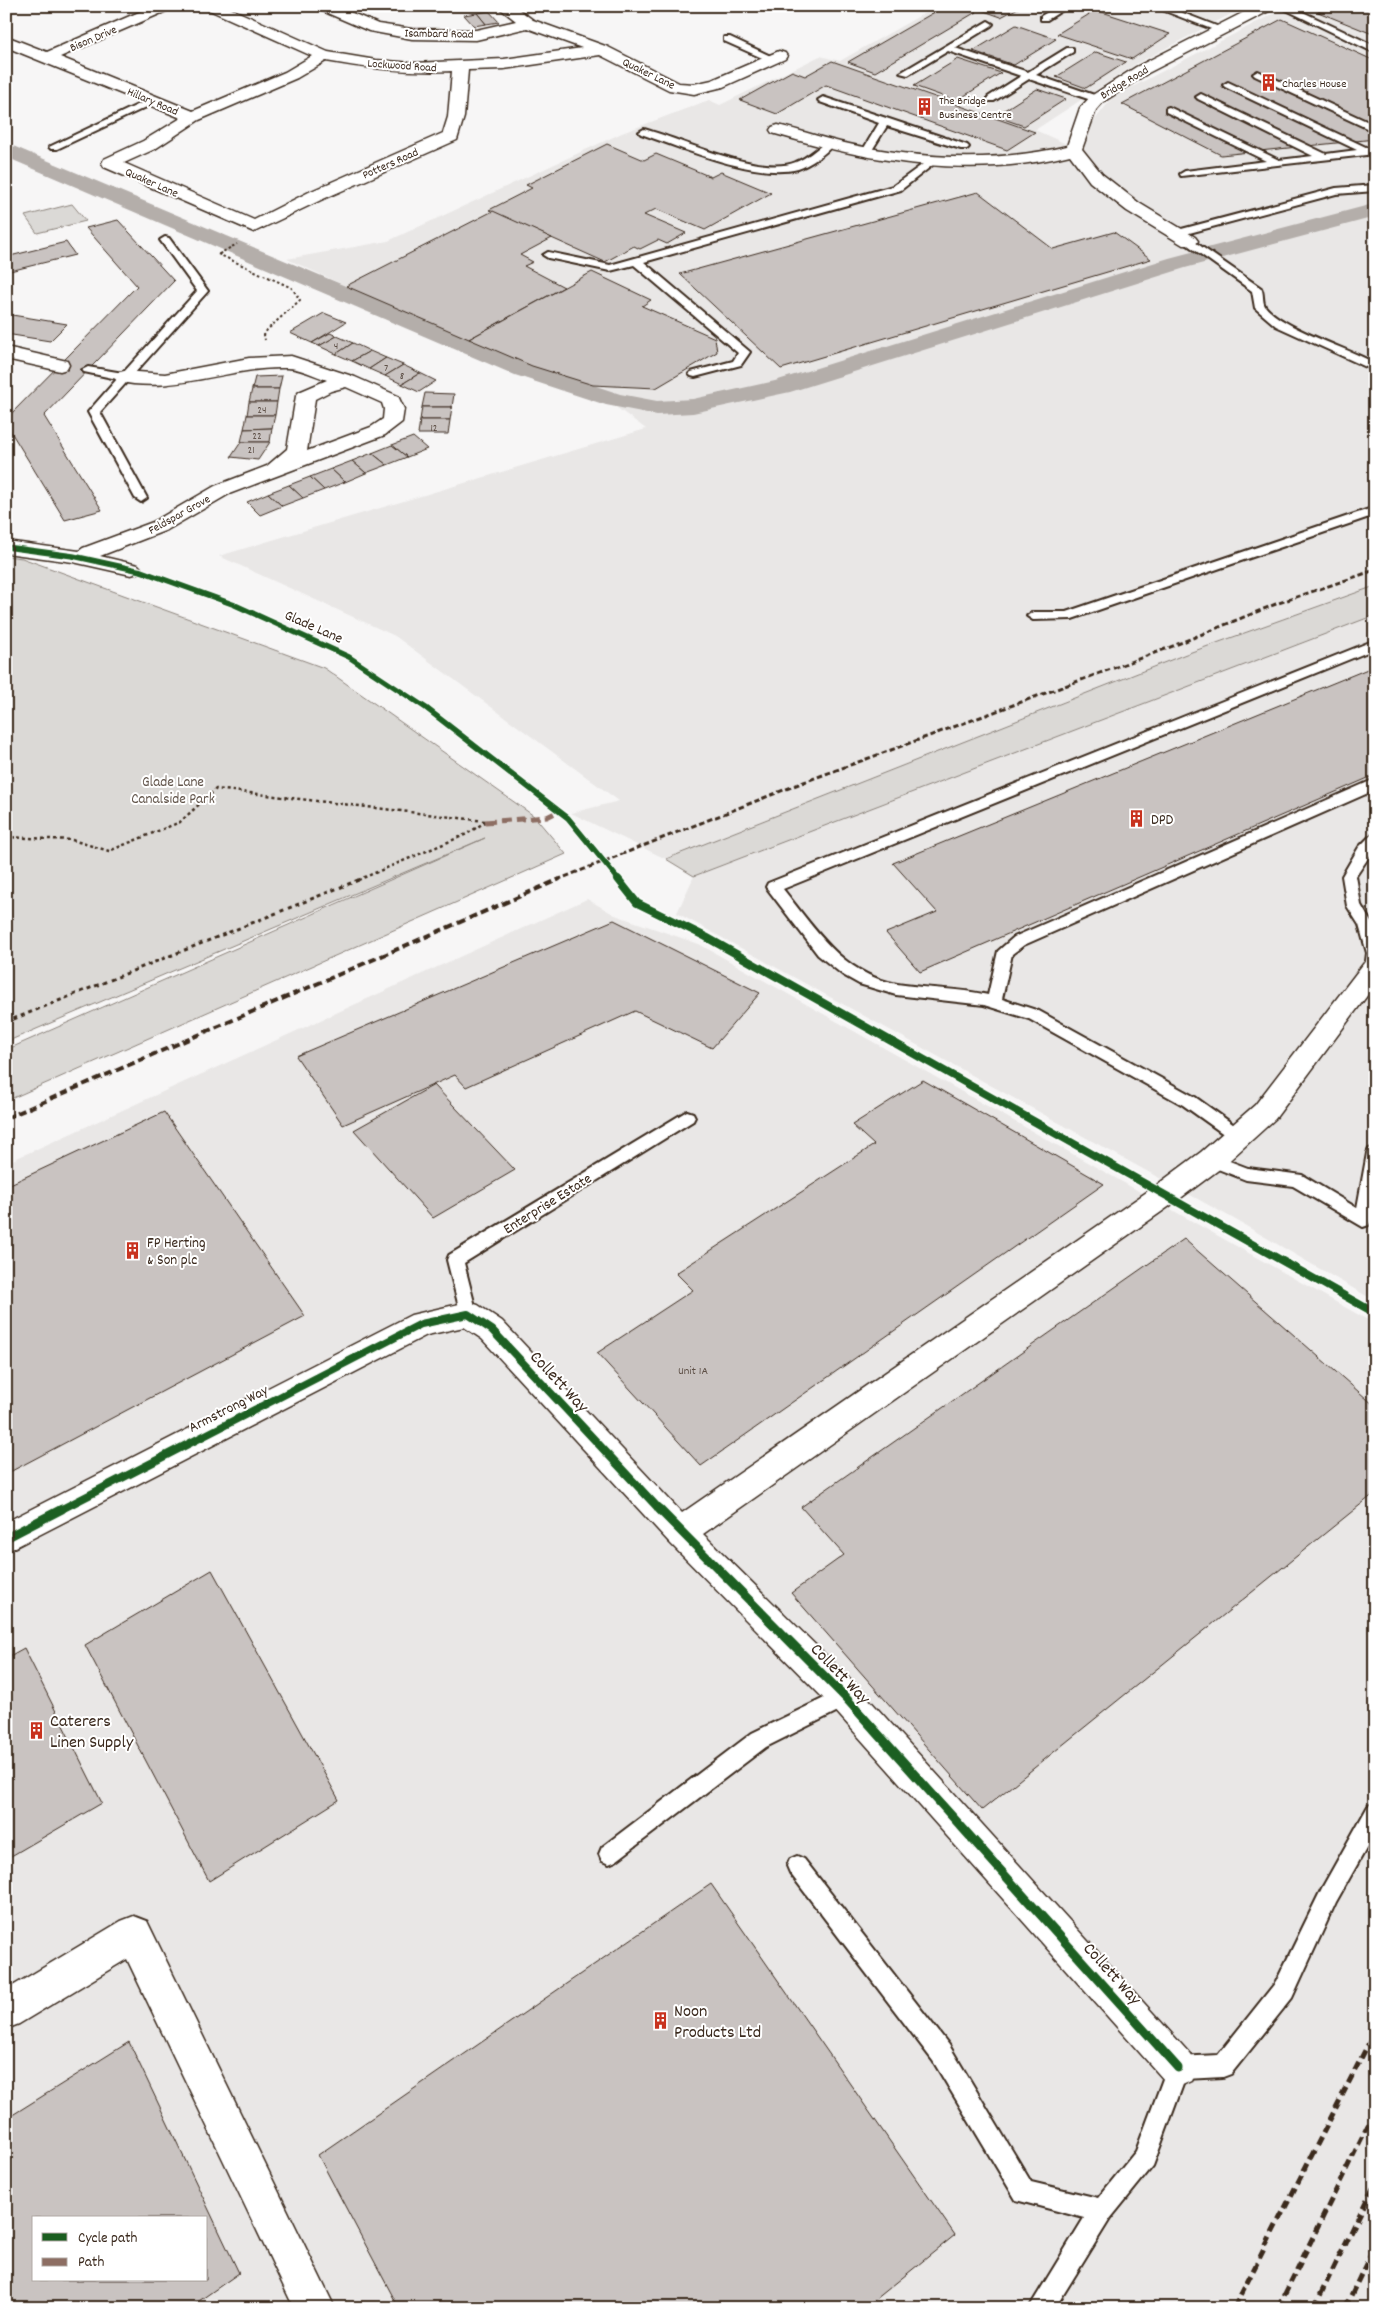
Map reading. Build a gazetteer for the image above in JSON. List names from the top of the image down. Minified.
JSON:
{"streets":{"street":["Isambard Road","Bison Drive","Lockwood Road","Quaker Lane","Bridge Road","Hillary Road","Potters Road","Feldspar Grove","Collett Way","Armstrong Way"],"lane":["Enterprise Estate"],"cycle path":["Glade Lane"]},"crossings":[["Isambard Road","Quaker Lane"],["Bison Drive","Hillary Road"],["Lockwood Road","Quaker Lane"],["Lockwood Road","Hillary Road"],["Lockwood Road","Potters Road"],["Quaker Lane","Hillary Road"],["Quaker Lane","Potters Road"],["Enterprise Estate","Collett Way"],["Enterprise Estate","Armstrong Way"],["Collett Way","Armstrong Way"]],"parks":["Glade Lane Canalside Park"],"places":{"building":["Charles House","The Bridge Business Centre","DPD","FP Herting & Son plc","Caterers Linen Supply","Noon Products Ltd"]},"house_numbers":["4","7","8","24","12","22","21","Unit 1A"],"legend":["Cycle path","Path"]}
